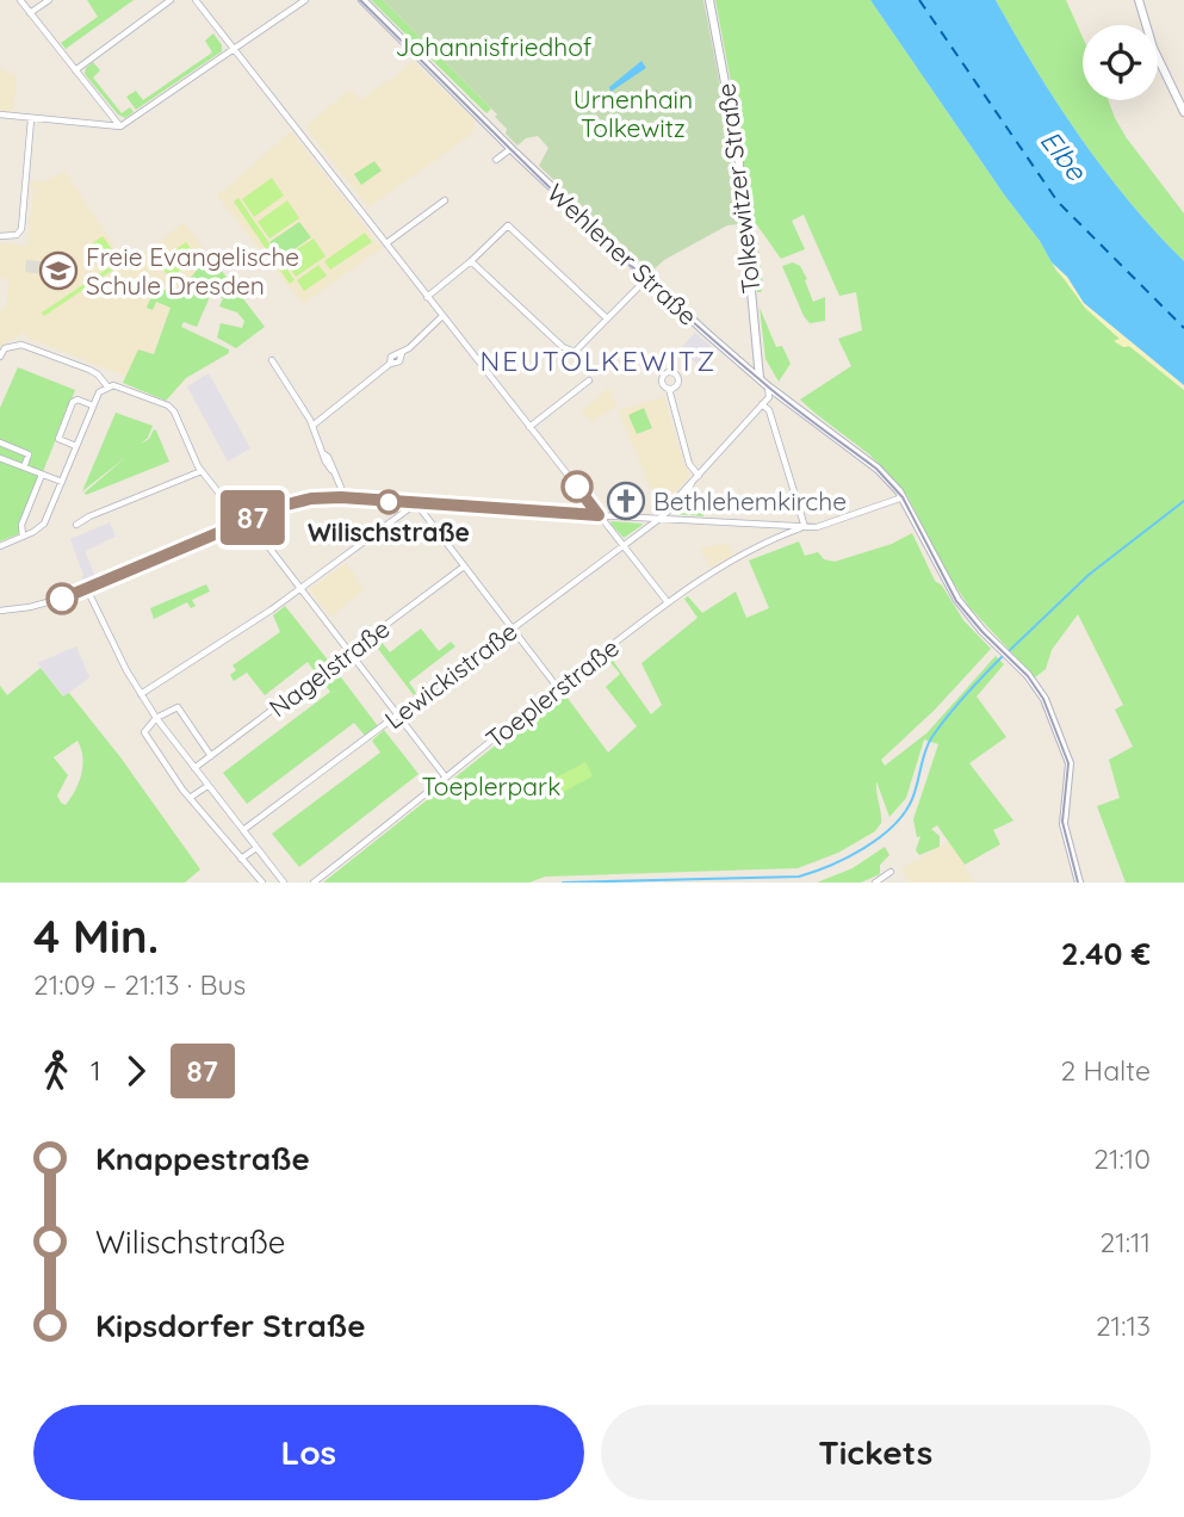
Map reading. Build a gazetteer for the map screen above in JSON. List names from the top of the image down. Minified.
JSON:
{"streets":{"main road":["Tolkewitzer Straße","Wehlener Straße"],"street":["Nagelstraße","Lewickistraße","Toeplerstraße"]},"crossings":[["Tolkewitzer Straße","Wehlener Straße"]],"districts":["NEUTOLKEWITZ"],"water":["Elbe"],"parks":["Johannisfriedhof","Urnenhain Tolkewitz","Toeplerpark"],"places":{"school or university":["Freie Evangelische Schule Dresden"],"church":["Bethlehemkirche"],"other":["Wilischstraße"]},"lines":["bus line 87"],"page":{"on_map":"87","heading":["4 Min.","21:09 – 21:13 · Bus","2.40 €"],"legs":["1","87","2 Halte"],"list":[{"name":"Knappestraße","value":"21:10"},{"name":"Wilischstraße","value":"21:11"},{"name":"Kipsdorfer Straße","value":"21:13"}],"buttons":["Los","Tickets"]}}
